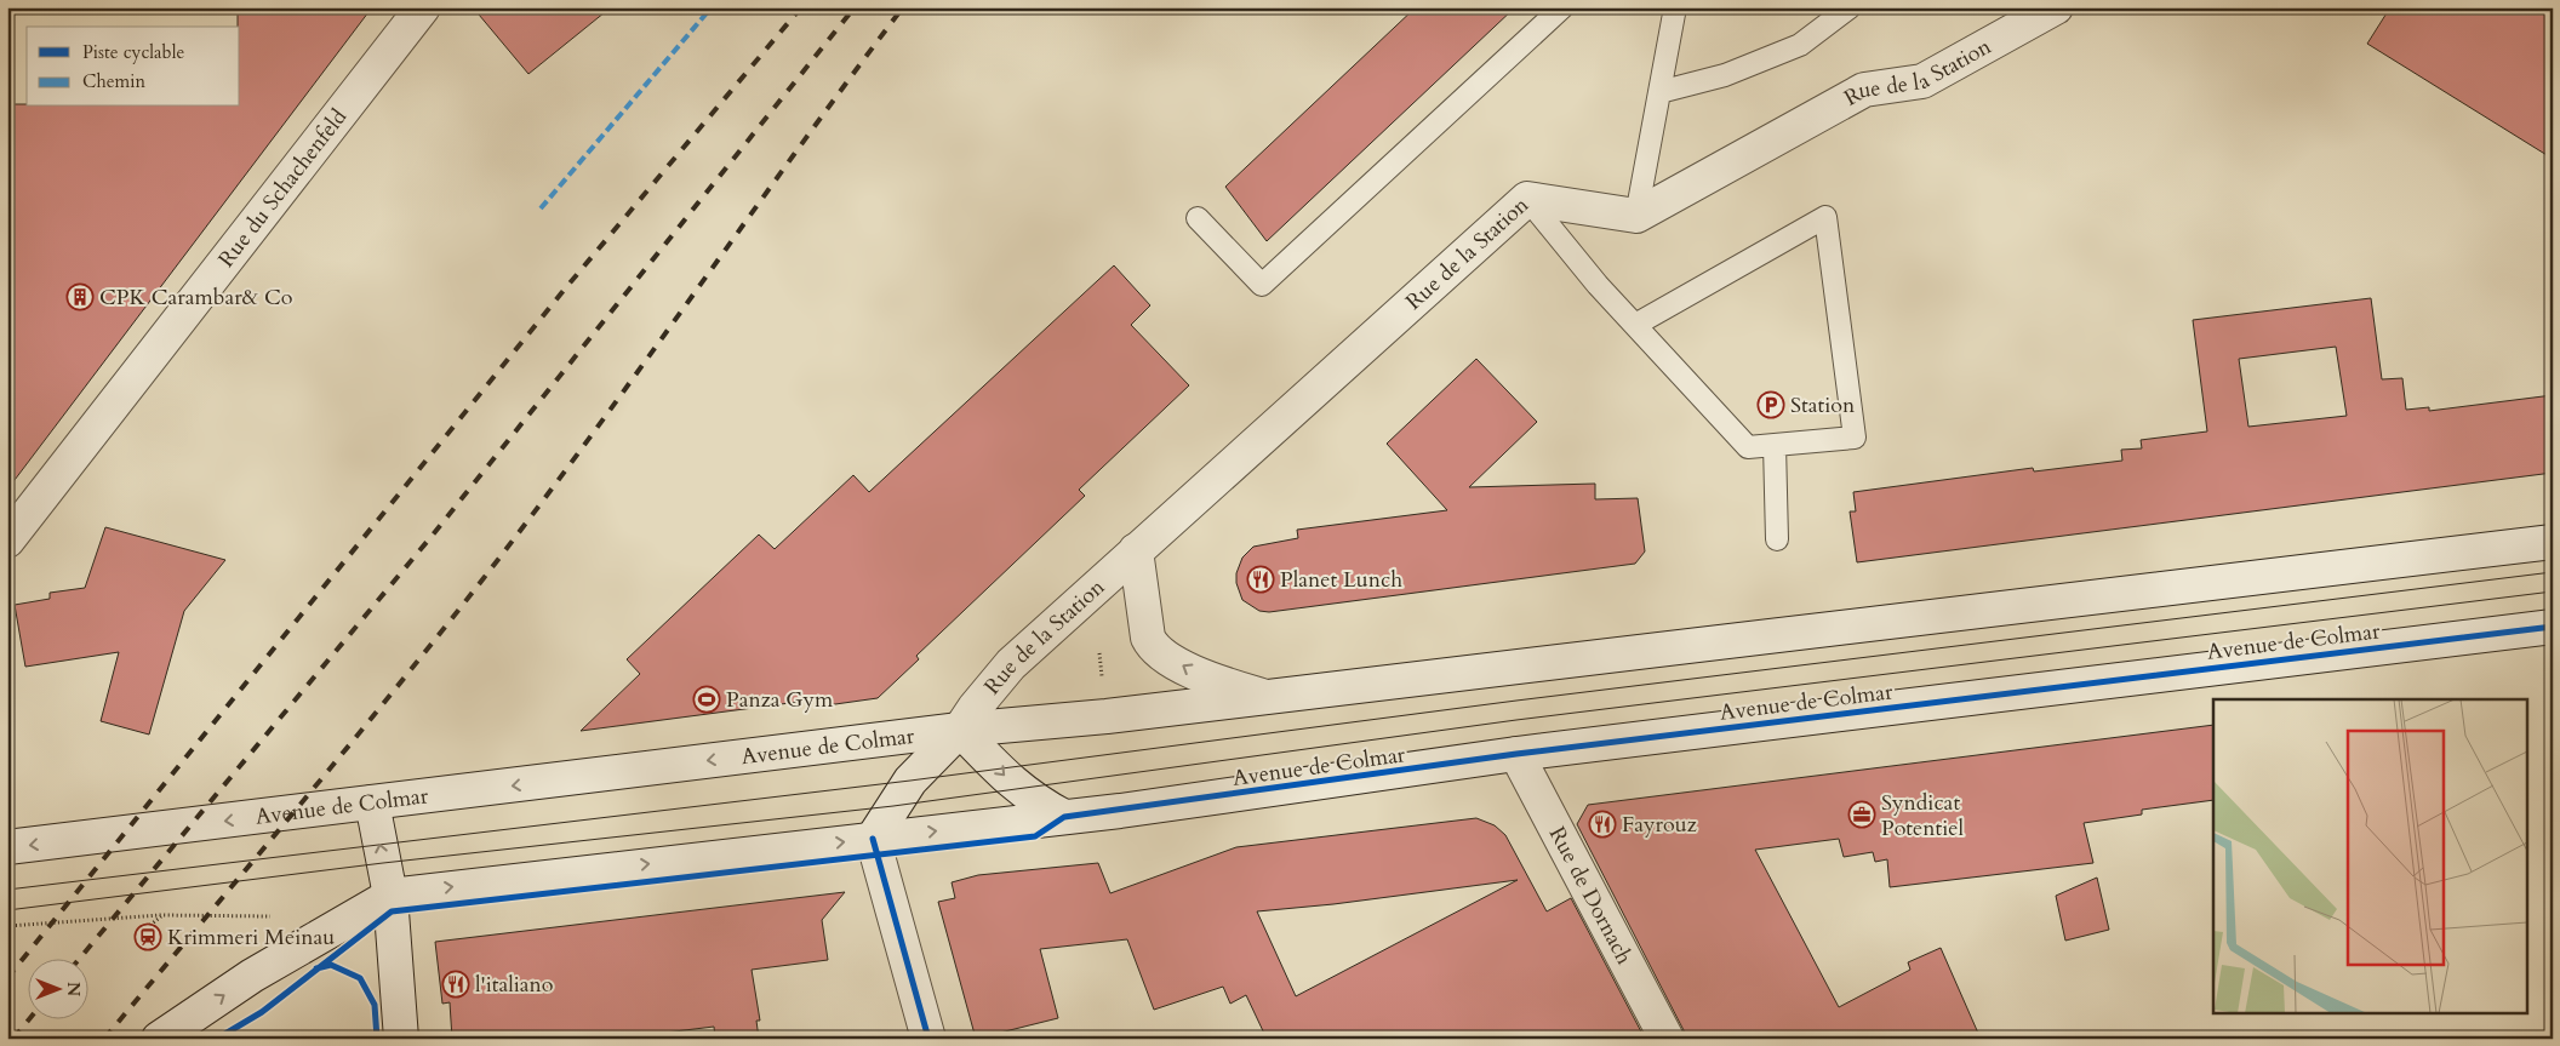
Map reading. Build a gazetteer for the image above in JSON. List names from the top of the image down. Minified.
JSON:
{"streets":{"street":["Rue de la Station","Rue du Schachenfeld","Avenue de Colmar","Rue de Dornach"]},"crossings":[["Rue de la Station","Avenue de Colmar"],["Avenue de Colmar","Rue de Dornach"]],"places":{"building":["CPK Carambar& Co"],"parking":["Station"],"restaurant":["Planet Lunch","Fayrouz","l'italiano"],"sports":["Panza Gym"],"office":["Syndicat Potentiel"],"station":["Krimmeri Meinau"]},"legend":["Piste cyclable","Chemin"],"north":"right"}
